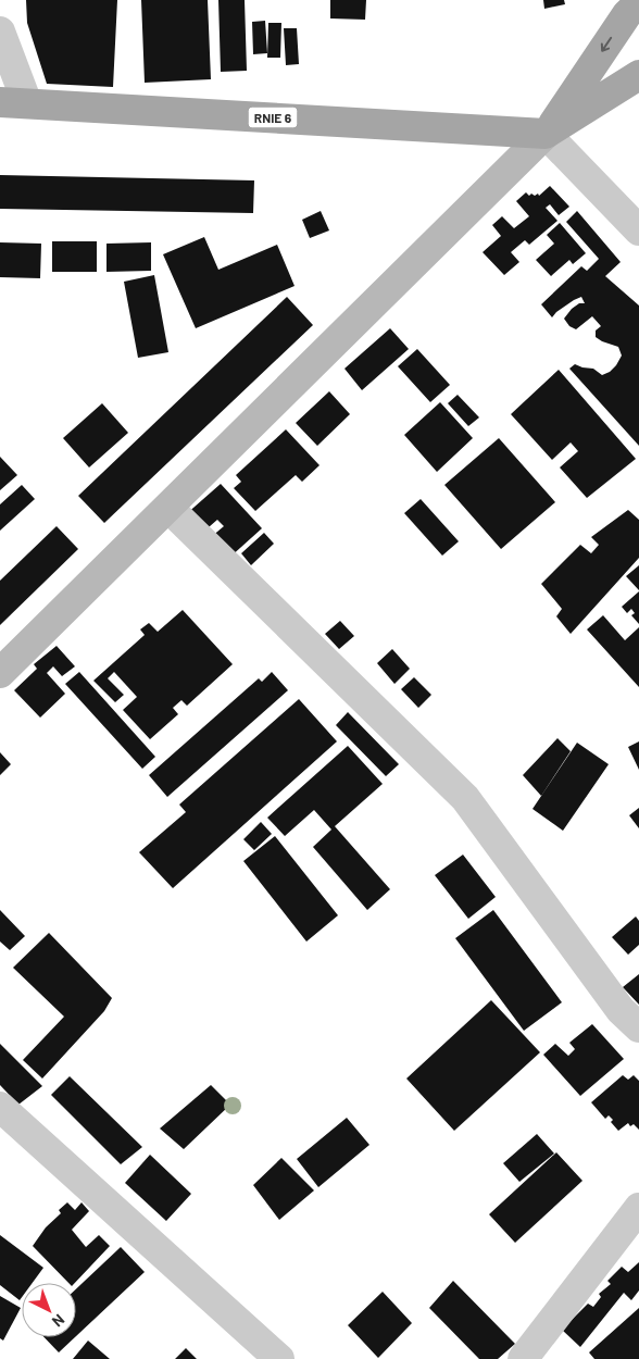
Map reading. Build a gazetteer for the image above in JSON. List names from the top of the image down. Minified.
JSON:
{"streets":{"main road":["RNIE 6"]},"north":"bottom right"}
